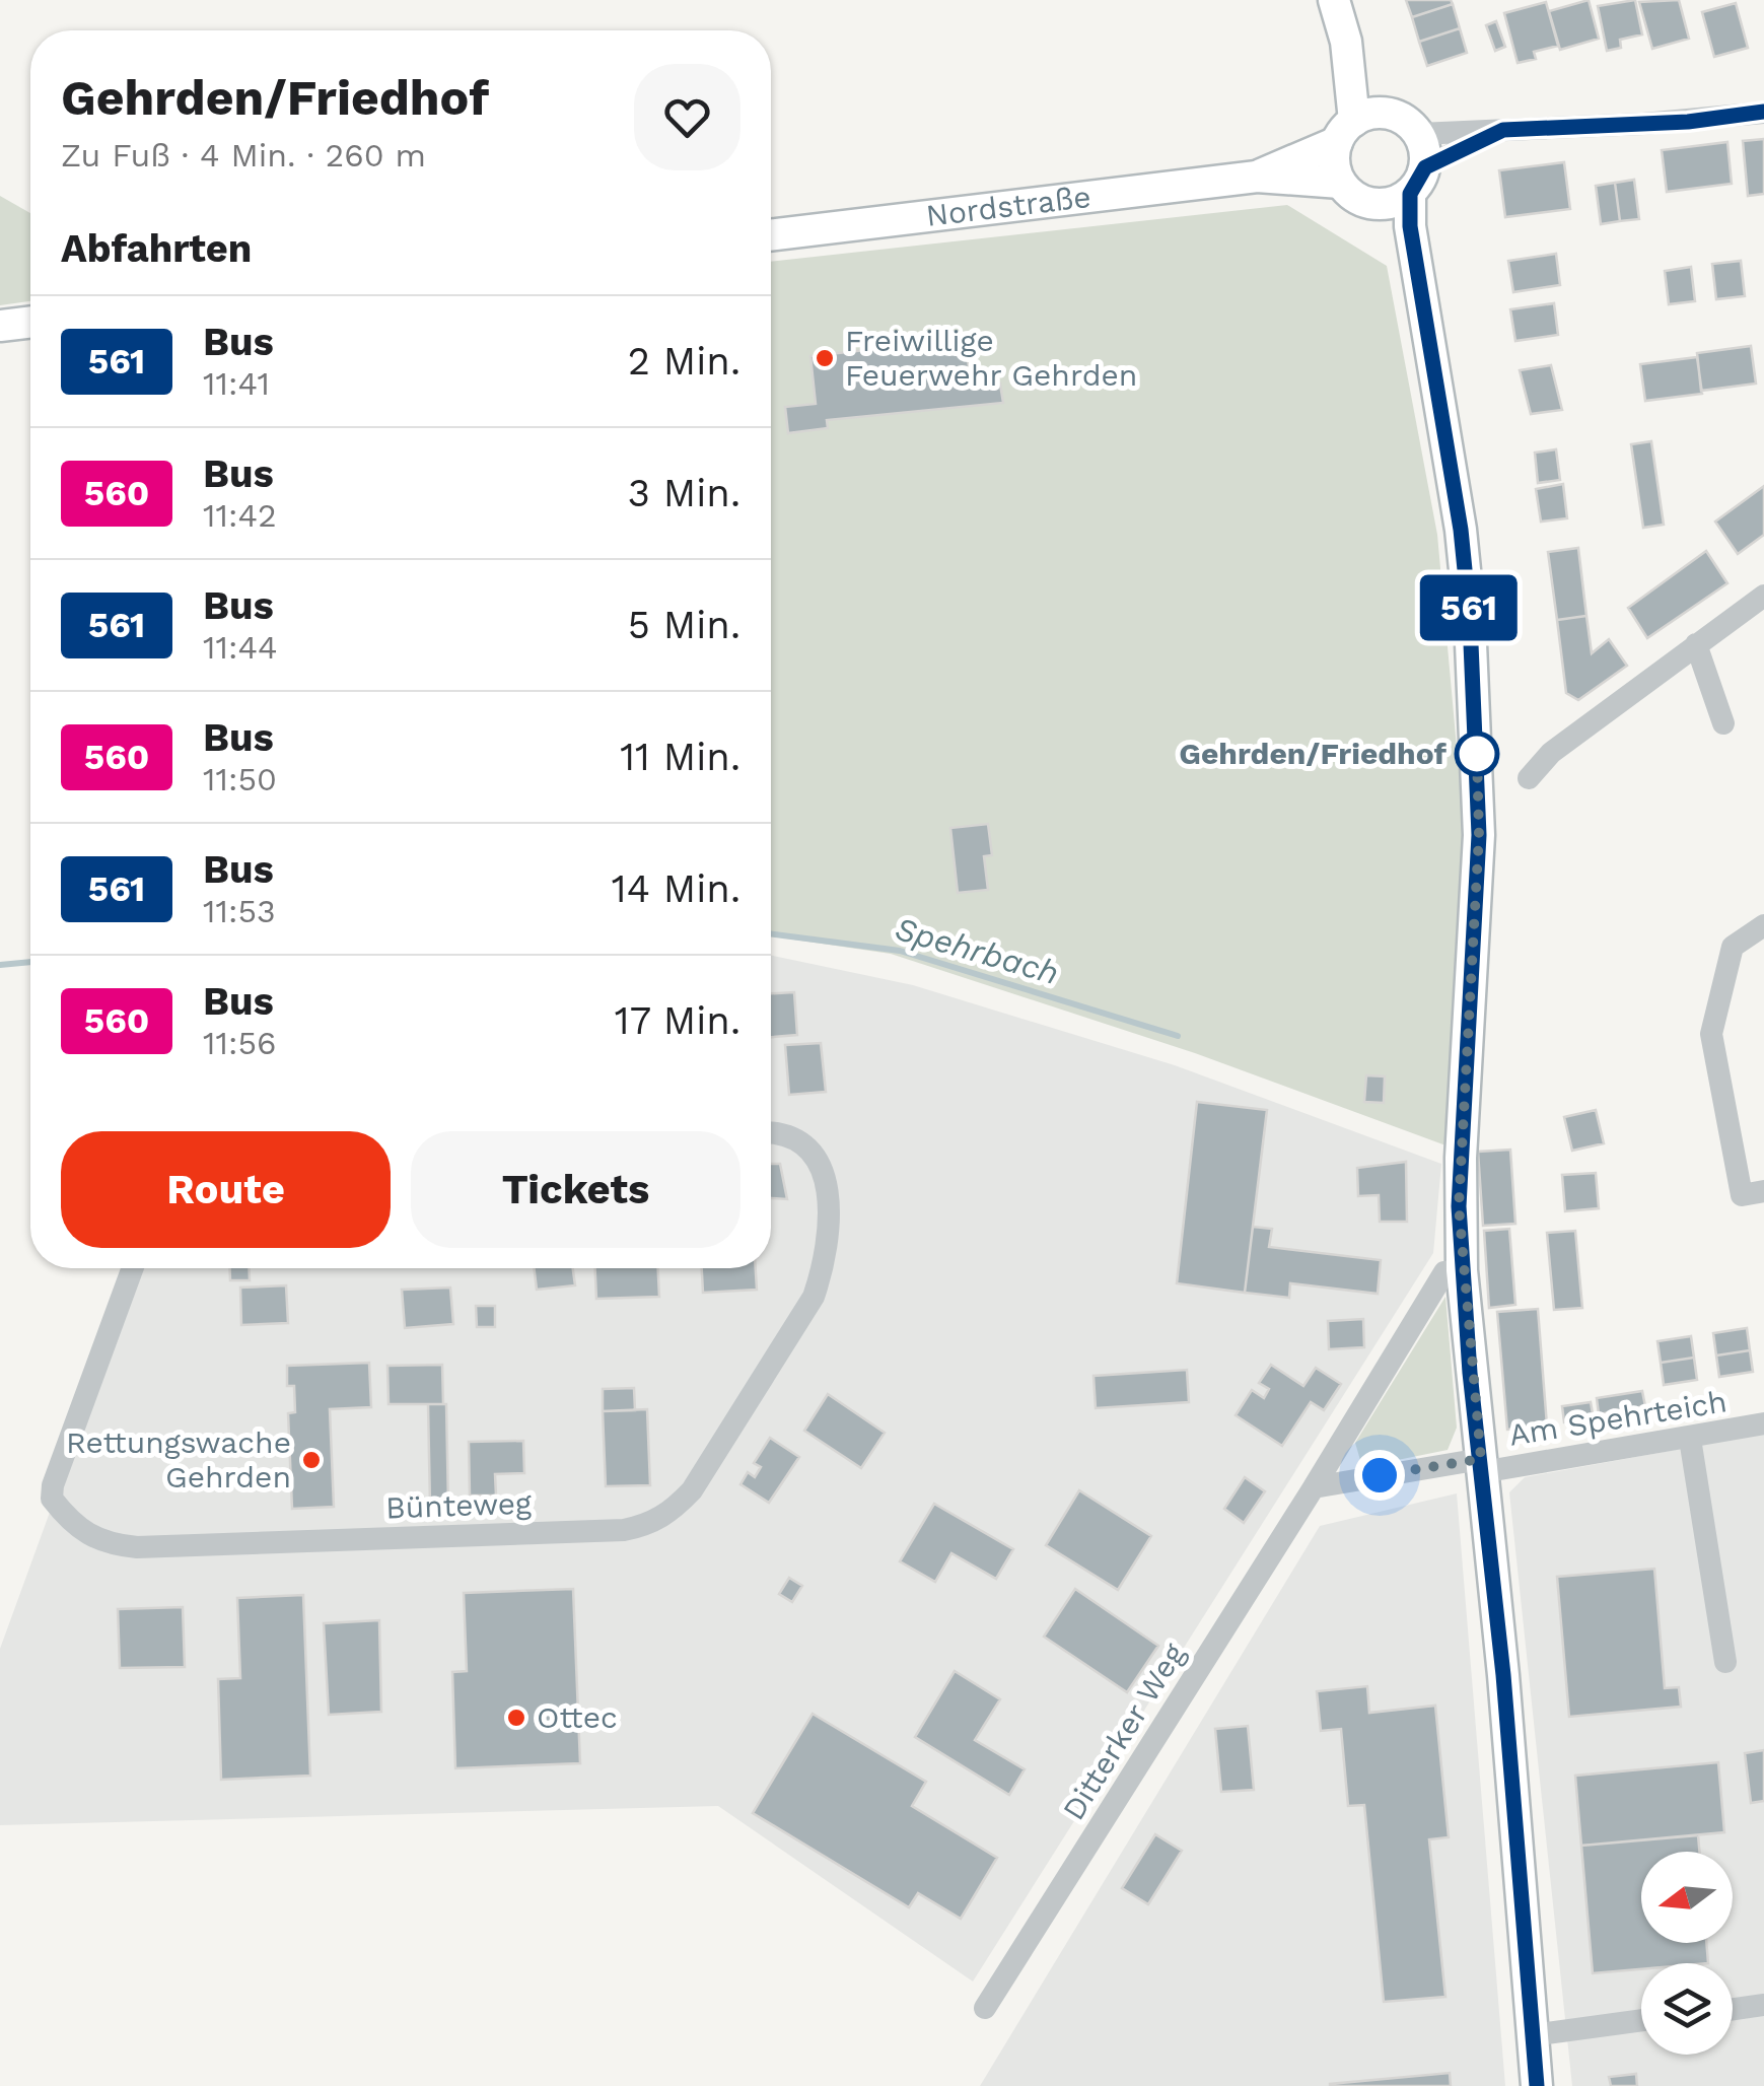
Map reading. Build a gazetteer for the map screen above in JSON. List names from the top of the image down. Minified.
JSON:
{"streets":{"street":["Nordstraße","Am Spehrteich","Bünteweg","Ditterker Weg"]},"water":["Spehrbach"],"places":["Freiwillige Feuerwehr Gehrden","Gehrden/Friedhof","Rettungswache Gehrden","Ottec"],"lines":["bus line 561"],"north":"left","page":{"on_map":"561","heading":[["Gehrden/Friedhof","Zu Fuß · 4 Min. · 260 m"],"Abfahrten"],"list":[{"mark":"561","name":"Bus","note":"11:41","value":"2 Min."},{"mark":"560","name":"Bus","note":"11:42","value":"3 Min."},{"mark":"561","name":"Bus","note":"11:44","value":"5 Min."},{"mark":"560","name":"Bus","note":"11:50","value":"11 Min."},{"mark":"561","name":"Bus","note":"11:53","value":"14 Min."},{"mark":"560","name":"Bus","note":"11:56","value":"17 Min."}],"buttons":["Route","Tickets"]}}
